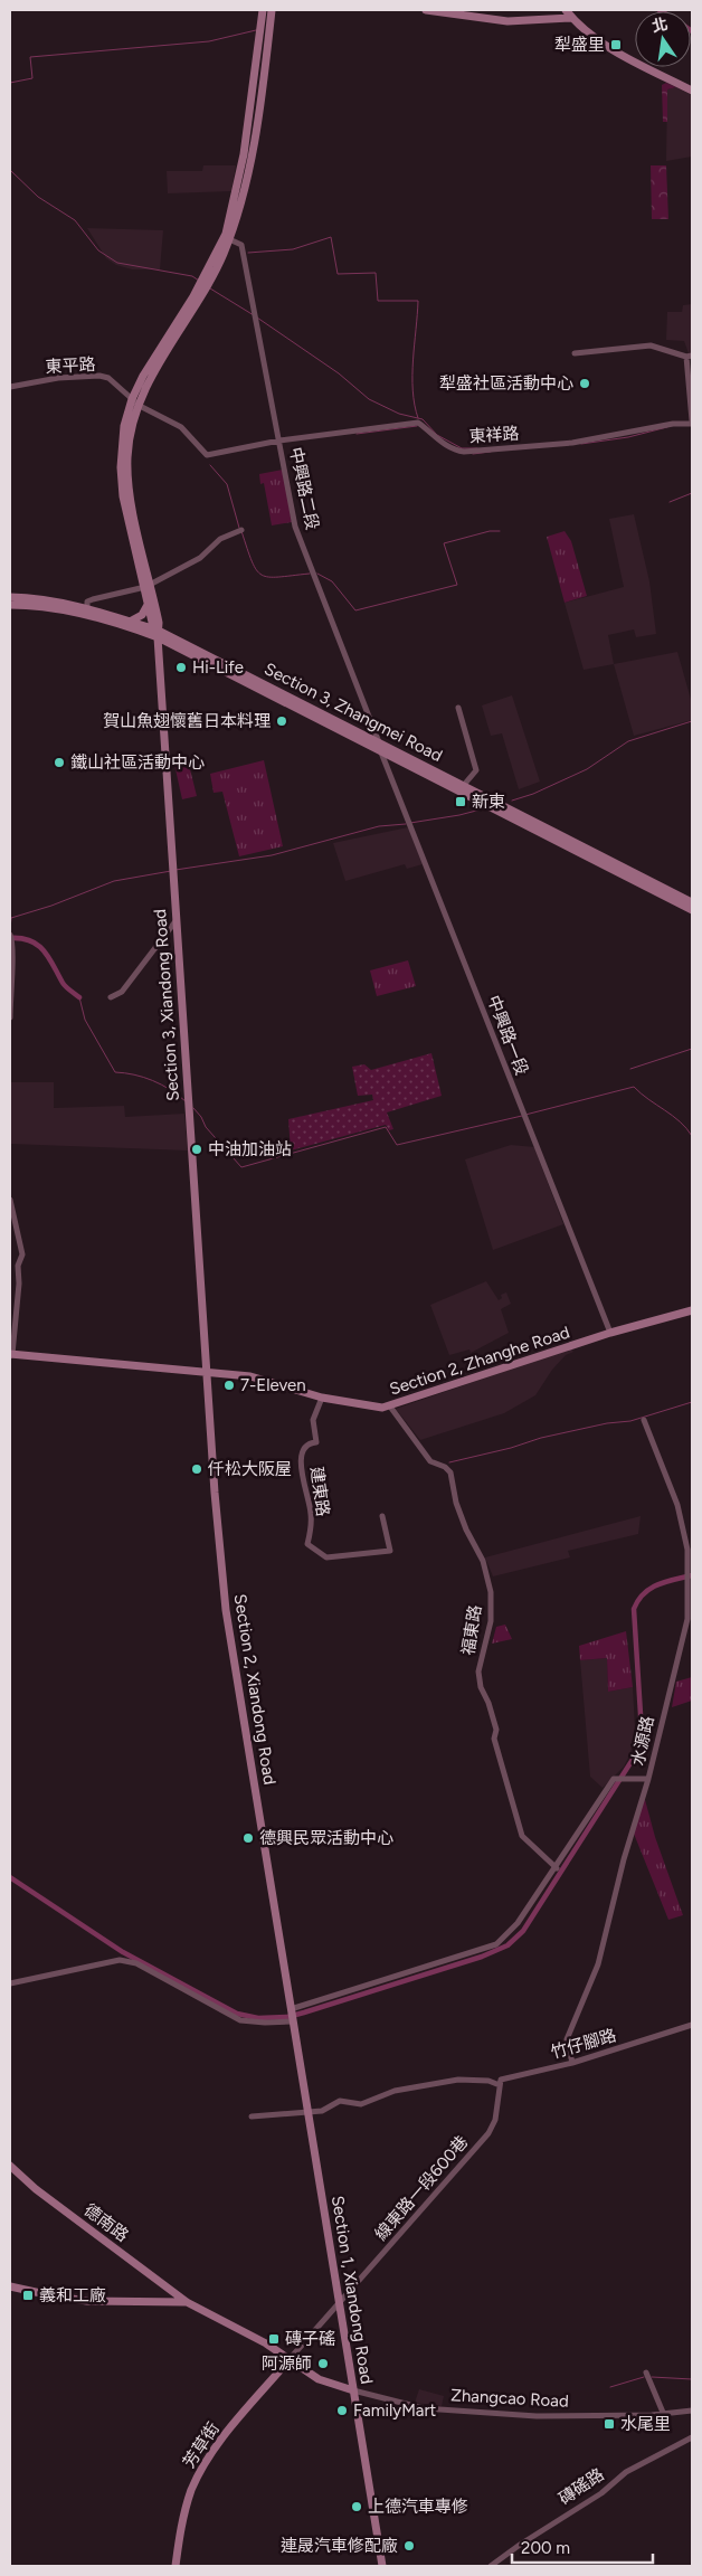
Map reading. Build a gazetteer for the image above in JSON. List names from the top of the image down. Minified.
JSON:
{"streets":{"main road":["Section 3, Zhangmei Road","Section 3, Xiandong Road","Section 2, Zhanghe Road","Section 2, Xiandong Road","德南路","Section 1, Xiandong Road","Zhangcao Road","芳草街"],"street":["東平路","東祥路","中興路二段","中興路一段","建東路","福東路","水源路","竹仔腳路","線東路一段600巷","磚磘路"]},"crossings":[["東平路","東祥路"],["東祥路","中興路二段"],["中興路二段","Section 3, Zhangmei Road"],["中興路二段","中興路一段"],["Section 3, Zhangmei Road","Section 3, Xiandong Road"],["Section 3, Zhangmei Road","中興路一段"],["Section 3, Xiandong Road","Section 2, Zhanghe Road"],["Section 3, Xiandong Road","Section 2, Xiandong Road"],["中興路一段","Section 2, Zhanghe Road"],["Section 2, Zhanghe Road","建東路"],["Section 2, Zhanghe Road","福東路"],["Section 2, Zhanghe Road","Section 2, Xiandong Road"],["Section 2, Xiandong Road","Section 1, Xiandong Road"],["水源路","竹仔腳路"],["竹仔腳路","線東路一段600巷"],["線東路一段600巷","Section 1, Xiandong Road"],["線東路一段600巷","Zhangcao Road"],["線東路一段600巷","芳草街"],["德南路","Zhangcao Road"],["Section 1, Xiandong Road","Zhangcao Road"],["Zhangcao Road","芳草街"]],"places":{"transit":["犁盛里","新東","義和工廠","磚子磘","水尾里"],"other":["犁盛社區活動中心","Hi-Life","賀山魚翅懷舊日本料理","鐵山社區活動中心","中油加油站","7-Eleven","仟松大阪屋","德興民眾活動中心","阿源師","FamilyMart","上德汽車專修","連晟汽車修配廠"]},"scale_bar":"200 m","north":"top"}
